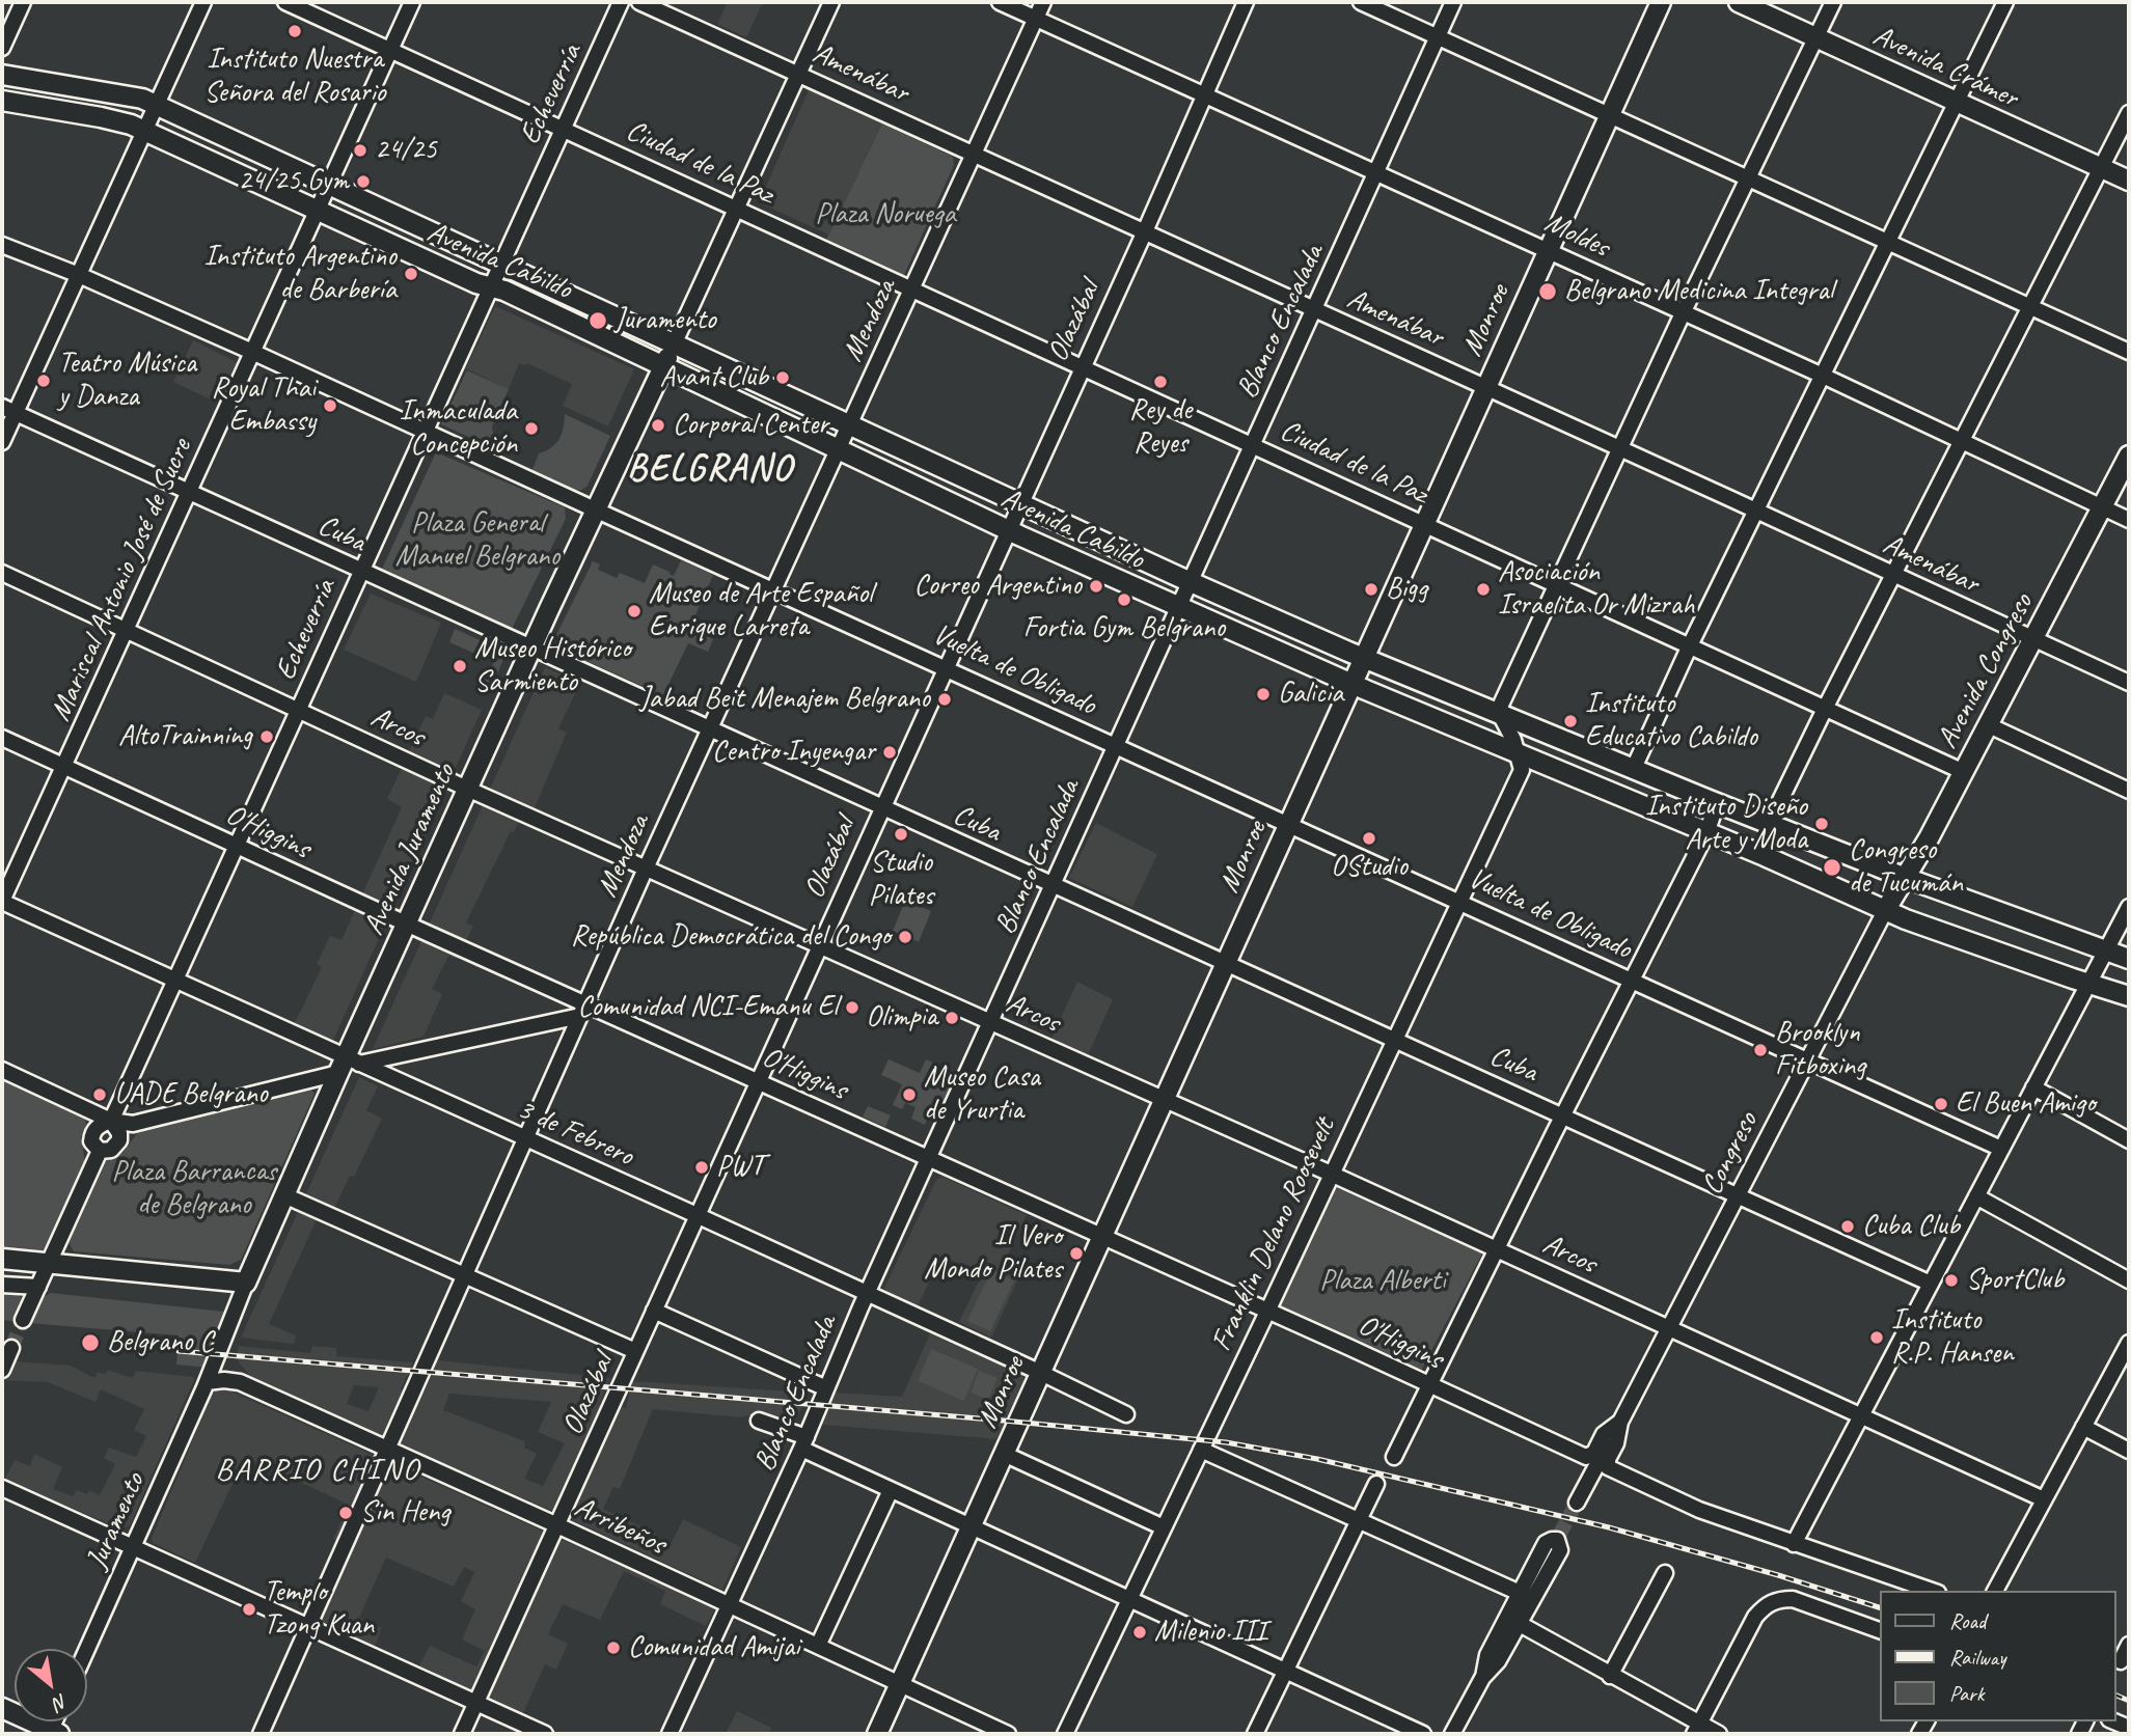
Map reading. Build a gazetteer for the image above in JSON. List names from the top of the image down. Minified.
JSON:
{"streets":{"main road":["Avenida Crámer","Avenida Cabildo","Monroe","Avenida Congreso","Avenida Juramento"],"street":["Amenábar","Echeverría","Ciudad de la Paz","Moldes","Mendoza","Olazábal","Blanco Encalada","Cuba","Mariscal Antonio José de Sucre","Vuelta de Obligado","Arcos","O'Higgins","3 de Febrero","Congreso","Franklin Delano Roosevelt","Juramento","Arribeños"]},"crossings":[["Amenábar","Mendoza"],["Amenábar","Monroe"],["Amenábar","Olazábal"],["Amenábar","Blanco Encalada"],["Amenábar","Avenida Congreso"],["Echeverría","Ciudad de la Paz"],["Echeverría","Avenida Cabildo"],["Echeverría","Cuba"],["Echeverría","Vuelta de Obligado"],["Echeverría","Arcos"],["Echeverría","O'Higgins"],["Echeverría","3 de Febrero"],["Ciudad de la Paz","Mendoza"],["Ciudad de la Paz","Monroe"],["Ciudad de la Paz","Olazábal"],["Ciudad de la Paz","Blanco Encalada"],["Ciudad de la Paz","Mariscal Antonio José de Sucre"],["Ciudad de la Paz","Avenida Congreso"],["Moldes","Mendoza"],["Moldes","Monroe"],["Moldes","Olazábal"],["Moldes","Blanco Encalada"],["Moldes","Avenida Congreso"],["Avenida Cabildo","Mendoza"],["Avenida Cabildo","Monroe"],["Avenida Cabildo","Olazábal"],["Avenida Cabildo","Blanco Encalada"],["Avenida Cabildo","Mariscal Antonio José de Sucre"],["Avenida Cabildo","Avenida Congreso"],["Avenida Cabildo","Avenida Juramento"],["Avenida Cabildo","Congreso"],["Avenida Cabildo","Franklin Delano Roosevelt"],["Mendoza","Cuba"],["Mendoza","Vuelta de Obligado"],["Mendoza","Arcos"],["Mendoza","O'Higgins"],["Mendoza","3 de Febrero"],["Mendoza","Arribeños"],["Monroe","Cuba"],["Monroe","Vuelta de Obligado"],["Monroe","Arcos"],["Monroe","O'Higgins"],["Monroe","3 de Febrero"],["Monroe","Arribeños"],["Olazábal","Cuba"],["Olazábal","Vuelta de Obligado"],["Olazábal","Arcos"],["Olazábal","O'Higgins"],["Olazábal","3 de Febrero"],["Olazábal","Arribeños"],["Blanco Encalada","Cuba"],["Blanco Encalada","Vuelta de Obligado"],["Blanco Encalada","Arcos"],["Blanco Encalada","O'Higgins"],["Blanco Encalada","3 de Febrero"],["Blanco Encalada","Arribeños"],["Cuba","Mariscal Antonio José de Sucre"],["Cuba","Avenida Juramento"],["Cuba","Congreso"],["Cuba","Franklin Delano Roosevelt"],["Mariscal Antonio José de Sucre","Vuelta de Obligado"],["Mariscal Antonio José de Sucre","Arcos"],["Mariscal Antonio José de Sucre","O'Higgins"],["Mariscal Antonio José de Sucre","3 de Febrero"],["Vuelta de Obligado","Avenida Juramento"],["Vuelta de Obligado","Congreso"],["Vuelta de Obligado","Franklin Delano Roosevelt"],["Avenida Congreso","Congreso"],["Arcos","Avenida Juramento"],["Arcos","Congreso"],["Arcos","Franklin Delano Roosevelt"],["O'Higgins","Avenida Juramento"],["O'Higgins","Congreso"],["O'Higgins","Franklin Delano Roosevelt"],["Avenida Juramento","3 de Febrero"],["Avenida Juramento","Juramento"],["Avenida Juramento","Arribeños"],["Juramento","Arribeños"]],"districts":["BELGRANO","BARRIO CHINO"],"parks":["Plaza Noruega","Plaza General Manuel Belgrano","Plaza Barrancas de Belgrano","Plaza Alberti"],"places":["Instituto Nuestra Señora del Rosario","24/25","24/25 Gym","Instituto Argentino de Barbería","Belgrano Medicina Integral","Juramento","Avant Club","Teatro Música y Danza","Rey de Reyes","Royal Thai Embassy","Corporal Center","Inmaculada Concepción","Correo Argentino","Bigg","Asociación Israelita Or Mizrah","Fortia Gym Belgrano","Museo de Arte Español Enrique Larreta","Museo Histórico Sarmiento","Galicia","Jabad Beit Menajem Belgrano","Instituto Educativo Cabildo","AltoTrainning","Centro Inyengar","Instituto Diseño Arte y Moda","Studio Pilates","OStudio","Congreso de Tucumán","República Democrática del Congo","Comunidad NCI-Emanu El","Olimpia","Brooklyn Fitboxing","UADE Belgrano","Museo Casa de Yrurtia","El Buen Amigo","PWT","Cuba Club","Il Vero Mondo Pilates","SportClub","Instituto R.P. Hansen","Belgrano C","Sin Heng","Templo Tzong Kuan","Milenio III","Comunidad Amijai"],"legend":["Road","Railway","Park"],"north":"bottom right"}
